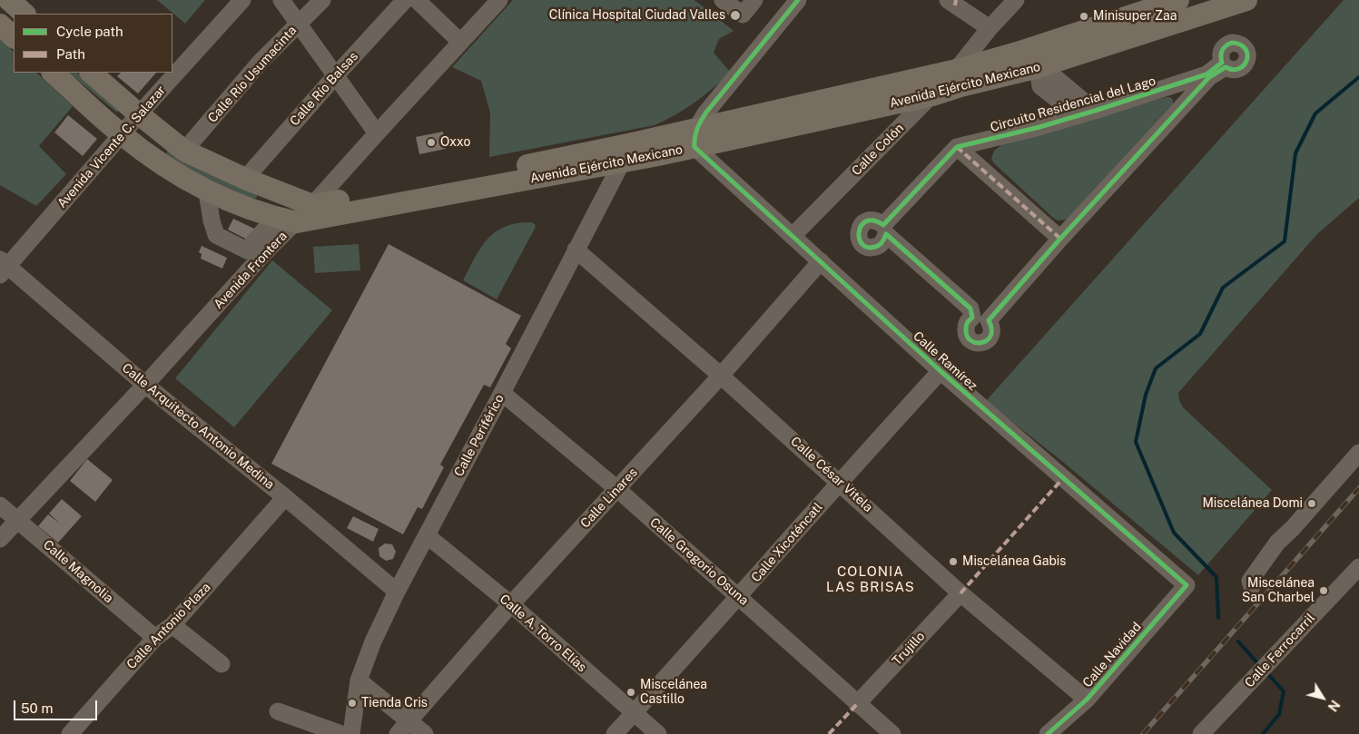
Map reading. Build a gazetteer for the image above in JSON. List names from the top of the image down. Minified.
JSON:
{"streets":{"main road":["Avenida Ejército Mexicano"],"street":["Calle Río Usumacinta","Calle Río Balsas","Circuito Residencial del Lago","Avenida Vicente C. Salazar","Calle Colón","Avenida Frontera","Calle Ramírez","Calle Arquitecto Antonio Medina","Calle Periférico","Calle César Vitela","Calle Linares","Calle Xicoténcatl","Calle Gregorio Osuna","Calle Magnolia","Calle Antonio Plaza","Calle A. Torro Elías","Trujillo","Calle Ferrocarril","Calle Navidad"]},"crossings":[["Avenida Ejército Mexicano","Avenida Vicente C. Salazar"],["Avenida Ejército Mexicano","Calle Colón"],["Avenida Ejército Mexicano","Avenida Frontera"],["Avenida Ejército Mexicano","Calle Ramírez"],["Avenida Ejército Mexicano","Calle Periférico"],["Avenida Vicente C. Salazar","Calle Arquitecto Antonio Medina"],["Calle Colón","Calle Ramírez"],["Avenida Frontera","Calle Arquitecto Antonio Medina"],["Avenida Frontera","Calle Magnolia"],["Calle Ramírez","Calle Linares"],["Calle Ramírez","Calle Xicoténcatl"],["Calle Ramírez","Calle Navidad"],["Calle Arquitecto Antonio Medina","Calle Periférico"],["Calle Arquitecto Antonio Medina","Calle Antonio Plaza"],["Calle Periférico","Calle César Vitela"],["Calle Periférico","Calle Gregorio Osuna"],["Calle Periférico","Calle A. Torro Elías"],["Calle César Vitela","Calle Linares"],["Calle César Vitela","Calle Xicoténcatl"],["Calle César Vitela","Trujillo"],["Calle César Vitela","Calle Navidad"],["Calle Linares","Calle Gregorio Osuna"],["Calle Linares","Calle A. Torro Elías"],["Calle Xicoténcatl","Calle Gregorio Osuna"],["Calle Xicoténcatl","Calle A. Torro Elías"],["Calle Gregorio Osuna","Trujillo"],["Calle Magnolia","Calle Antonio Plaza"]],"districts":["COLONIA LAS BRISAS"],"places":["Clínica Hospital Ciudad Valles","Minisuper Zaa","Oxxo","Miscelánea Domi","Miscelánea Gabis","Miscelánea San Charbel","Miscelánea Castillo","Tienda Cris"],"legend":["Cycle path","Path"],"scale_bar":"50 m","north":"bottom right"}
